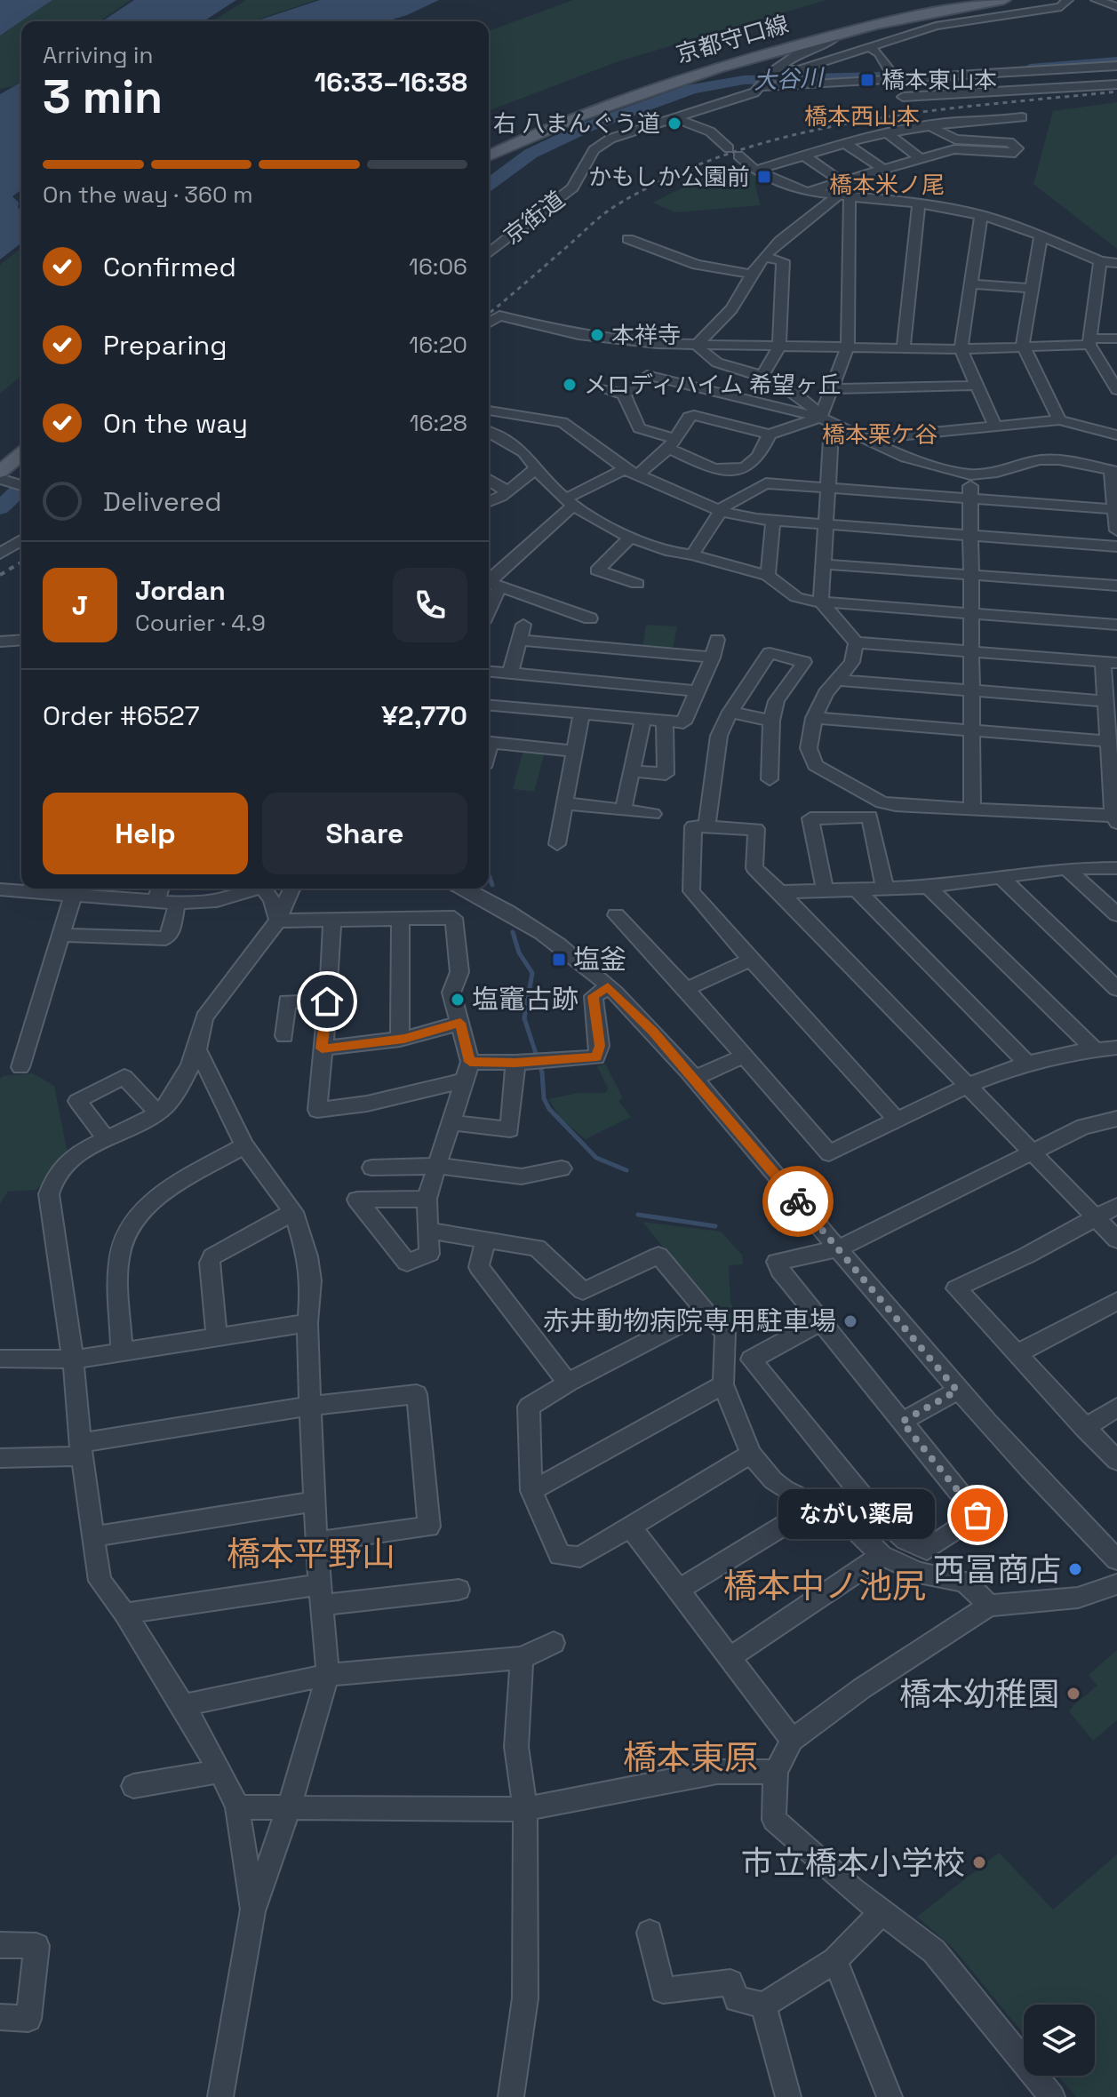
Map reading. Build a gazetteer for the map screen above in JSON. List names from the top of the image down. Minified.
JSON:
{"streets":{"main road":["京都守口線"],"street":["京街道"]},"districts":["橋本西山本","橋本米ノ尾","橋本栗ケ谷","橋本平野山","橋本中ノ池尻","橋本東原"],"water":["大谷川"],"places":{"transit":["橋本東山本","かもしか公園前","塩釜"],"other":["右 八まんぐう道","本祥寺","メロディハイム 希望ヶ丘","塩竈古跡","赤井動物病院専用駐車場","ながい薬局","西冨商店","橋本幼稚園","市立橋本小学校"]},"page":{"heading":["3 min","Arriving in","16:33–16:38"],"panel":["Jordan","Courier · 4.9","Order #6527","¥2,770"],"bar":"On the way · 360 m","list":[["Confirmed","16:06"],["Preparing","16:20"],["On the way","16:28"],"Delivered"],"round":"J","buttons":["Help","Share"],"bubble":"ながい薬局"}}
